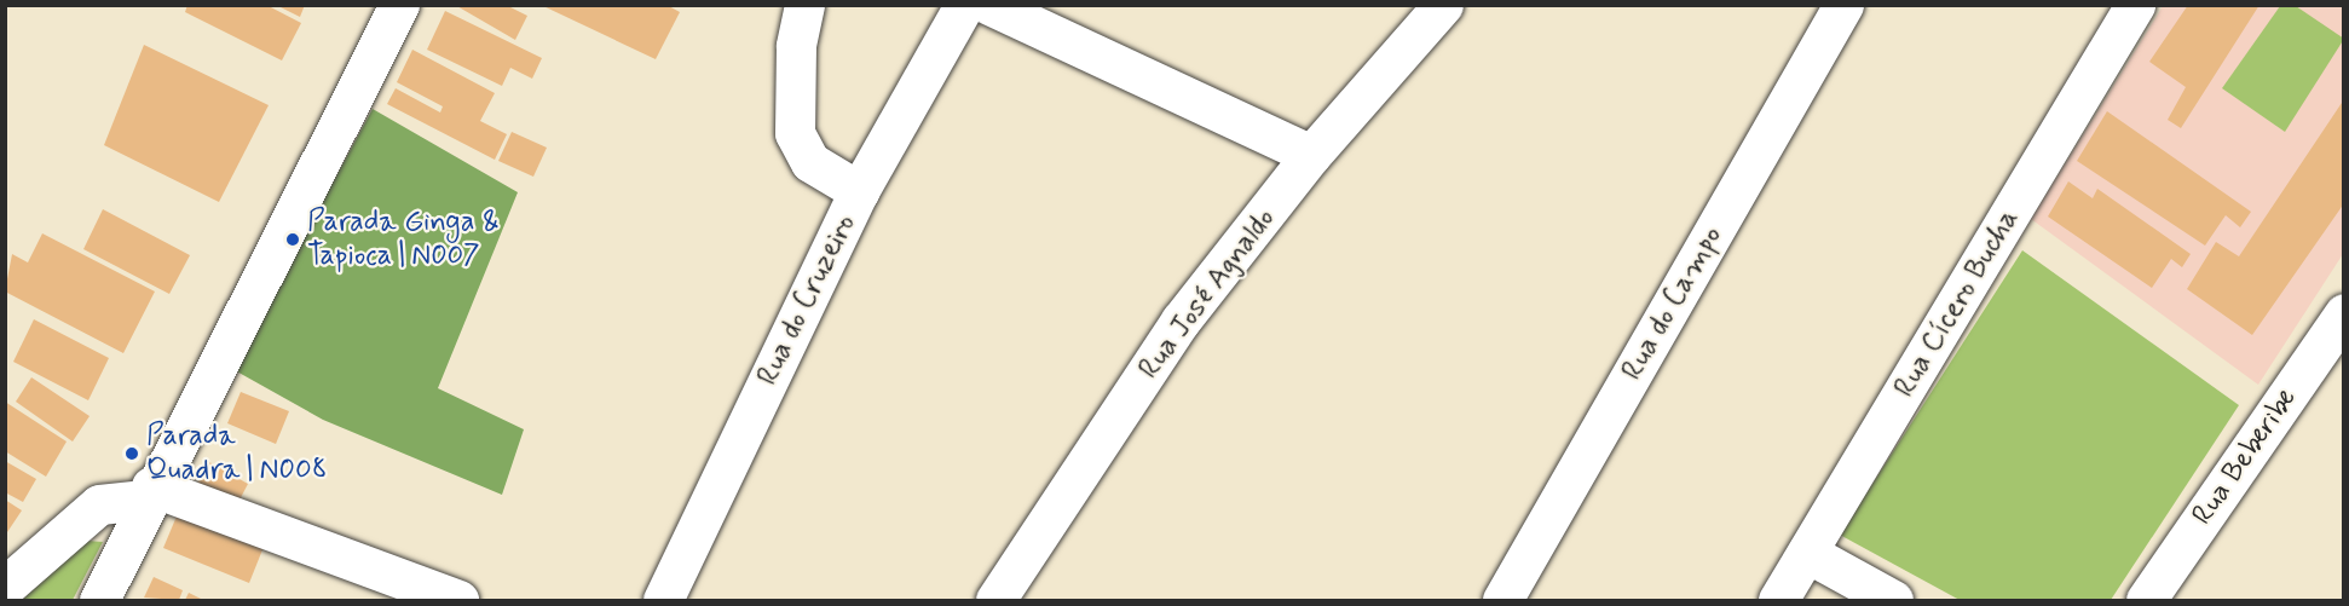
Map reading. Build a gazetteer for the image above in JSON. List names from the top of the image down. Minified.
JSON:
{"streets":{"street":["Rua José Agnaldo","Rua do Cruzeiro","Rua do Campo","Rua Cícero Bucha","Rua Beberibe"]},"places":["Parada Ginga & Tapioca | N007","Parada Quadra | N008"]}
